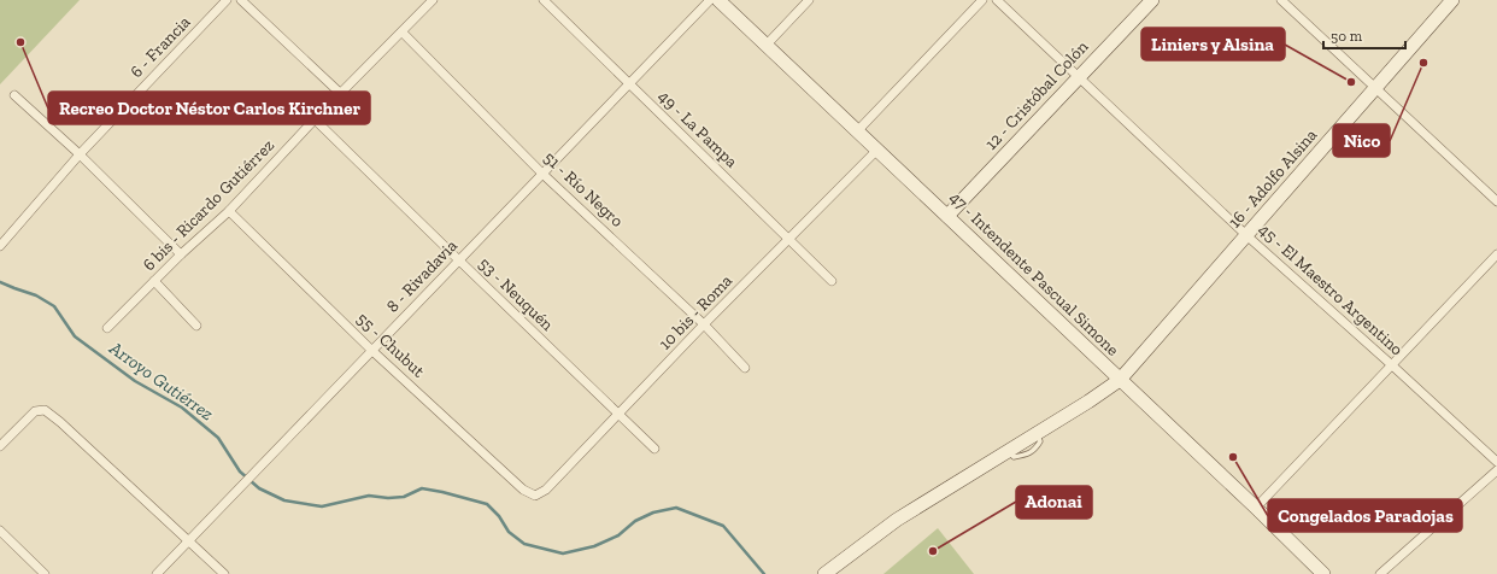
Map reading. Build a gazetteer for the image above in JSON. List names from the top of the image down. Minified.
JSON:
{"streets":{"street":["6 - Francia","12 - Cristóbal Colón","49 - La Pampa","16 - Adolfo Alsina","51 - Río Negro","6 bis - Ricardo Gutiérrez","47 - Intendente Pascual Simone","8 - Rivadavia","45 - El Maestro Argentino","53 - Neuquén","10 bis - Roma","55 - Chubut"]},"crossings":[["12 - Cristóbal Colón","47 - Intendente Pascual Simone"],["12 - Cristóbal Colón","45 - El Maestro Argentino"],["49 - La Pampa","8 - Rivadavia"],["49 - La Pampa","10 bis - Roma"],["16 - Adolfo Alsina","47 - Intendente Pascual Simone"],["16 - Adolfo Alsina","45 - El Maestro Argentino"],["51 - Río Negro","6 bis - Ricardo Gutiérrez"],["51 - Río Negro","8 - Rivadavia"],["51 - Río Negro","10 bis - Roma"],["6 bis - Ricardo Gutiérrez","53 - Neuquén"],["6 bis - Ricardo Gutiérrez","55 - Chubut"],["47 - Intendente Pascual Simone","10 bis - Roma"],["8 - Rivadavia","53 - Neuquén"],["8 - Rivadavia","55 - Chubut"],["53 - Neuquén","10 bis - Roma"],["10 bis - Roma","55 - Chubut"]],"water":["Arroyo Gutiérrez"],"places":["Recreo Doctor Néstor Carlos Kirchner","Nico","Liniers y Alsina","Congelados Paradojas","Adonai"],"scale_bar":"50 m"}
